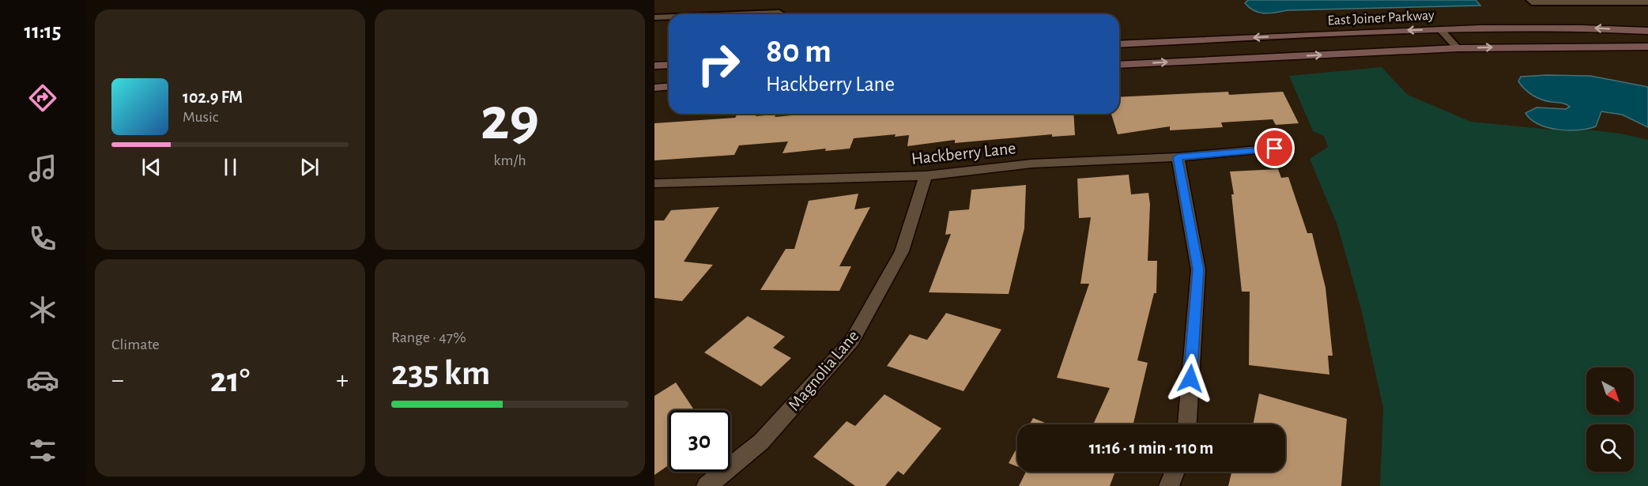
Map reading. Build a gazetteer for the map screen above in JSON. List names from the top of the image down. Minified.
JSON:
{"streets":{"main road":["East Joiner Parkway"],"street":["Hackberry Lane","Magnolia Lane"]},"crossings":[["Hackberry Lane","Magnolia Lane"]],"north":"bottom right","page":{"tabs":"11:15","tile":[["29","km/h"],"Climate",["Range · 47%","235 km"]],"turn":["80 m","Hackberry Lane"],"song":["102.9 FM","Music"],"heat":["−","21°","+"],"limit":"30","trip":"11:16 · 1 min · 110 m"}}
